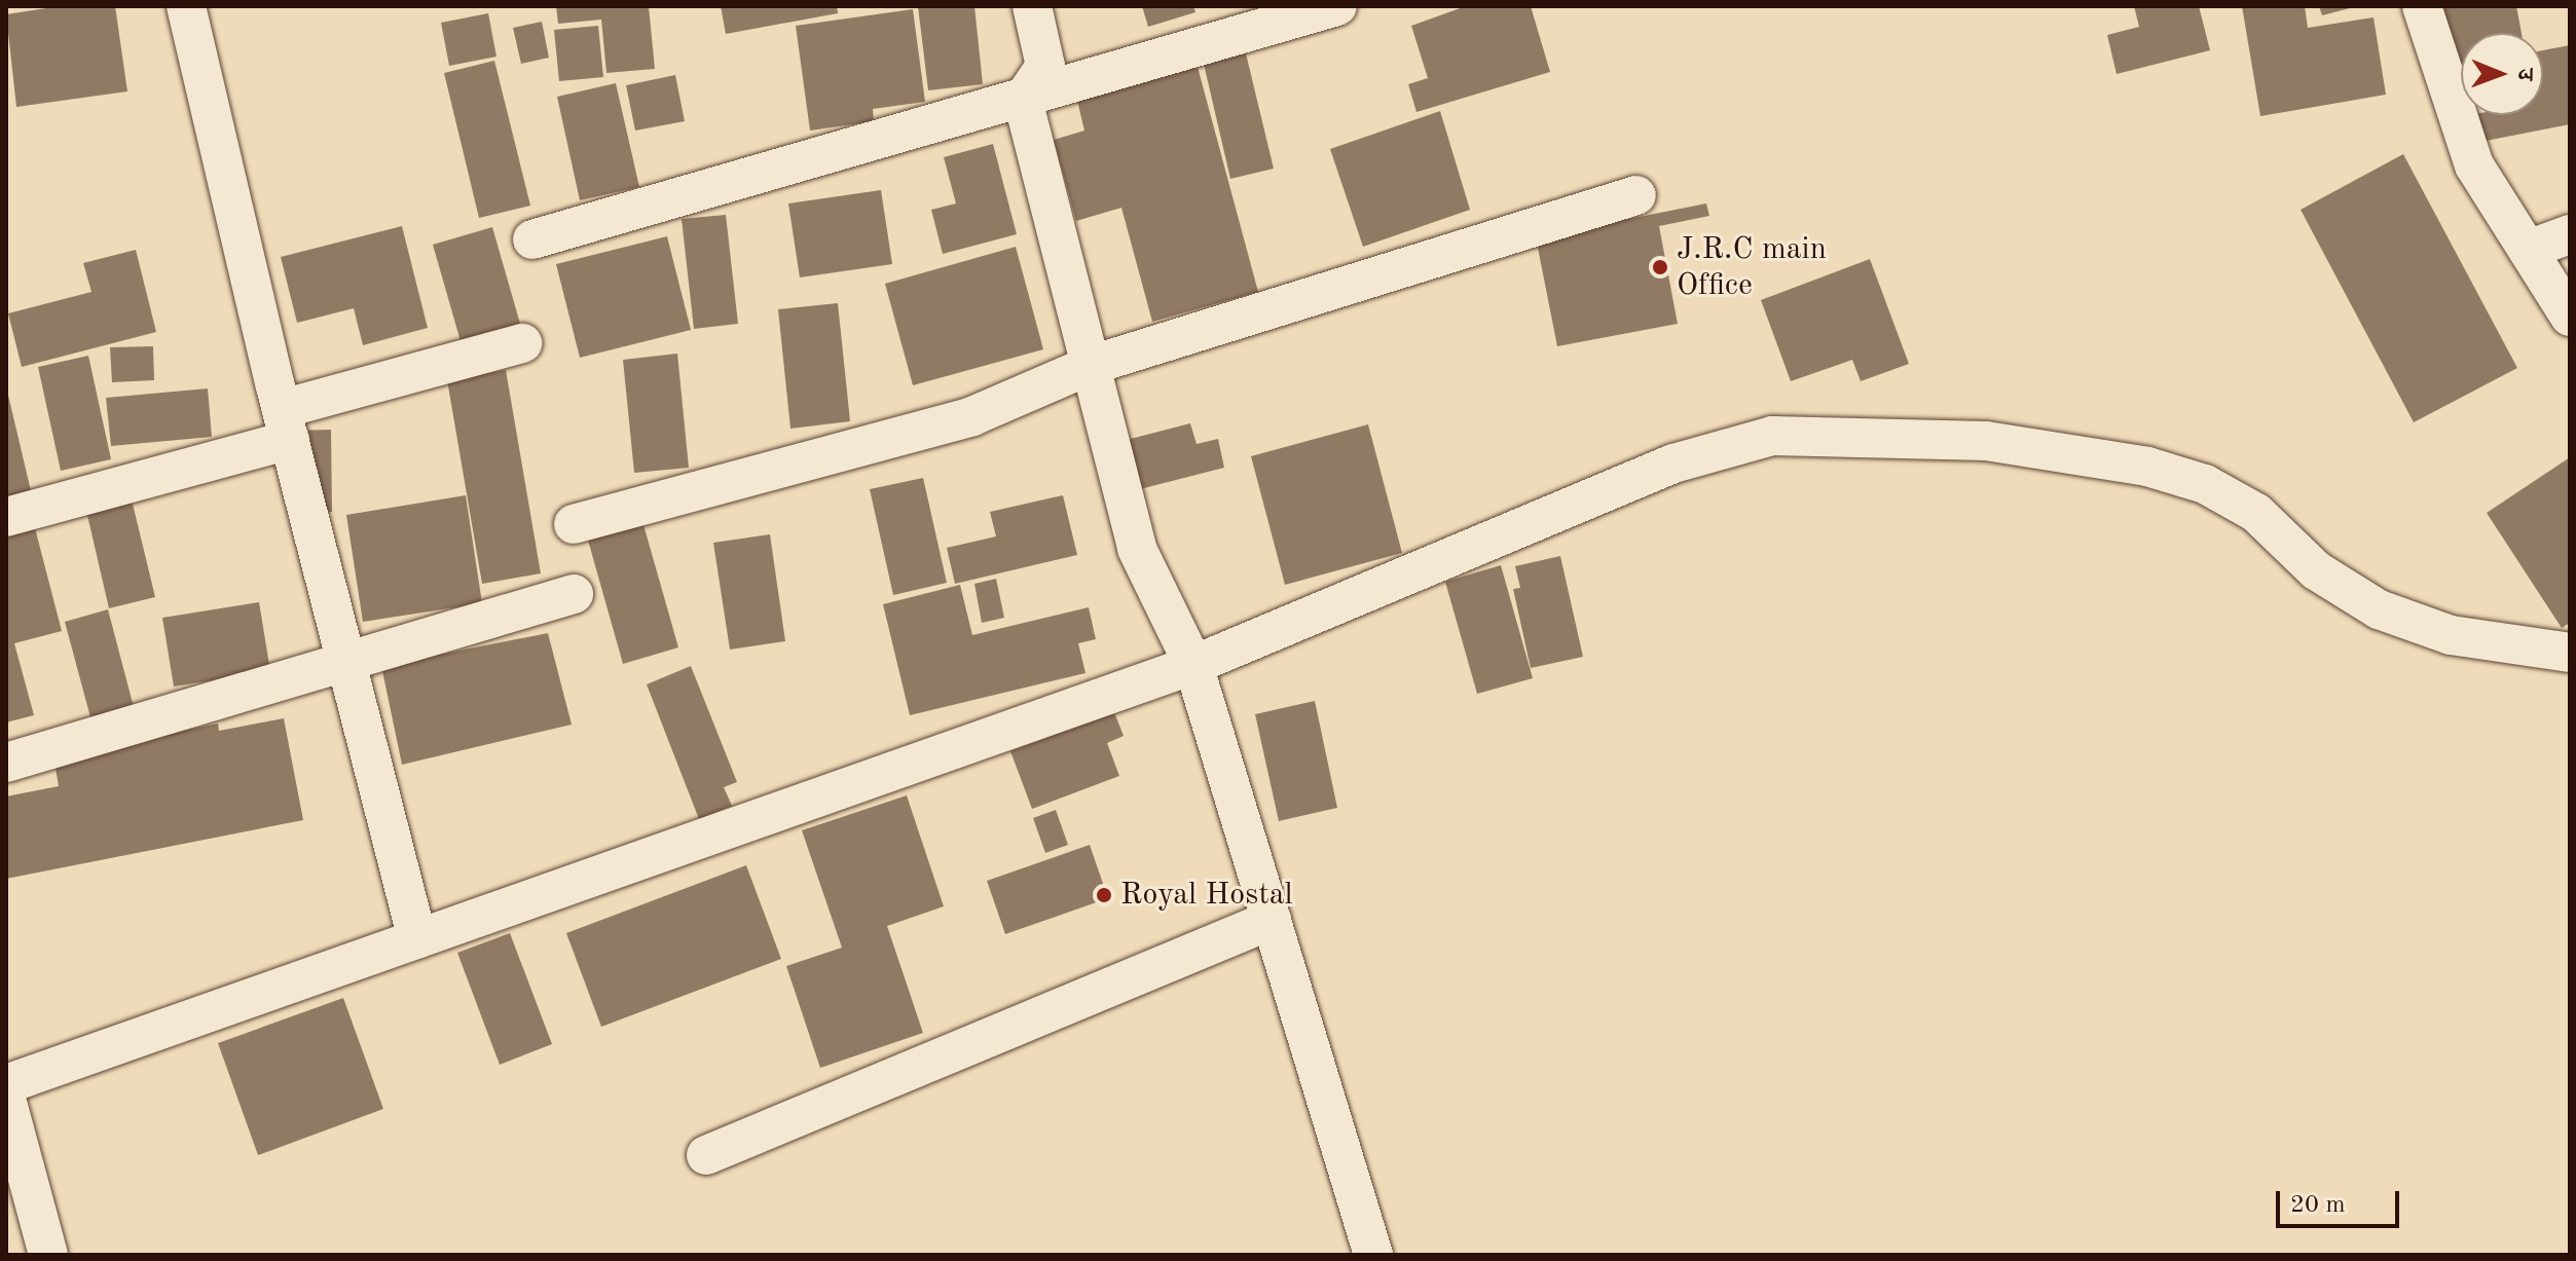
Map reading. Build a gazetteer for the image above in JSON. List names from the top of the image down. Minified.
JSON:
{"places":["J.R.C main Office","Royal Hostal"],"scale_bar":"20 m","north":"right"}
